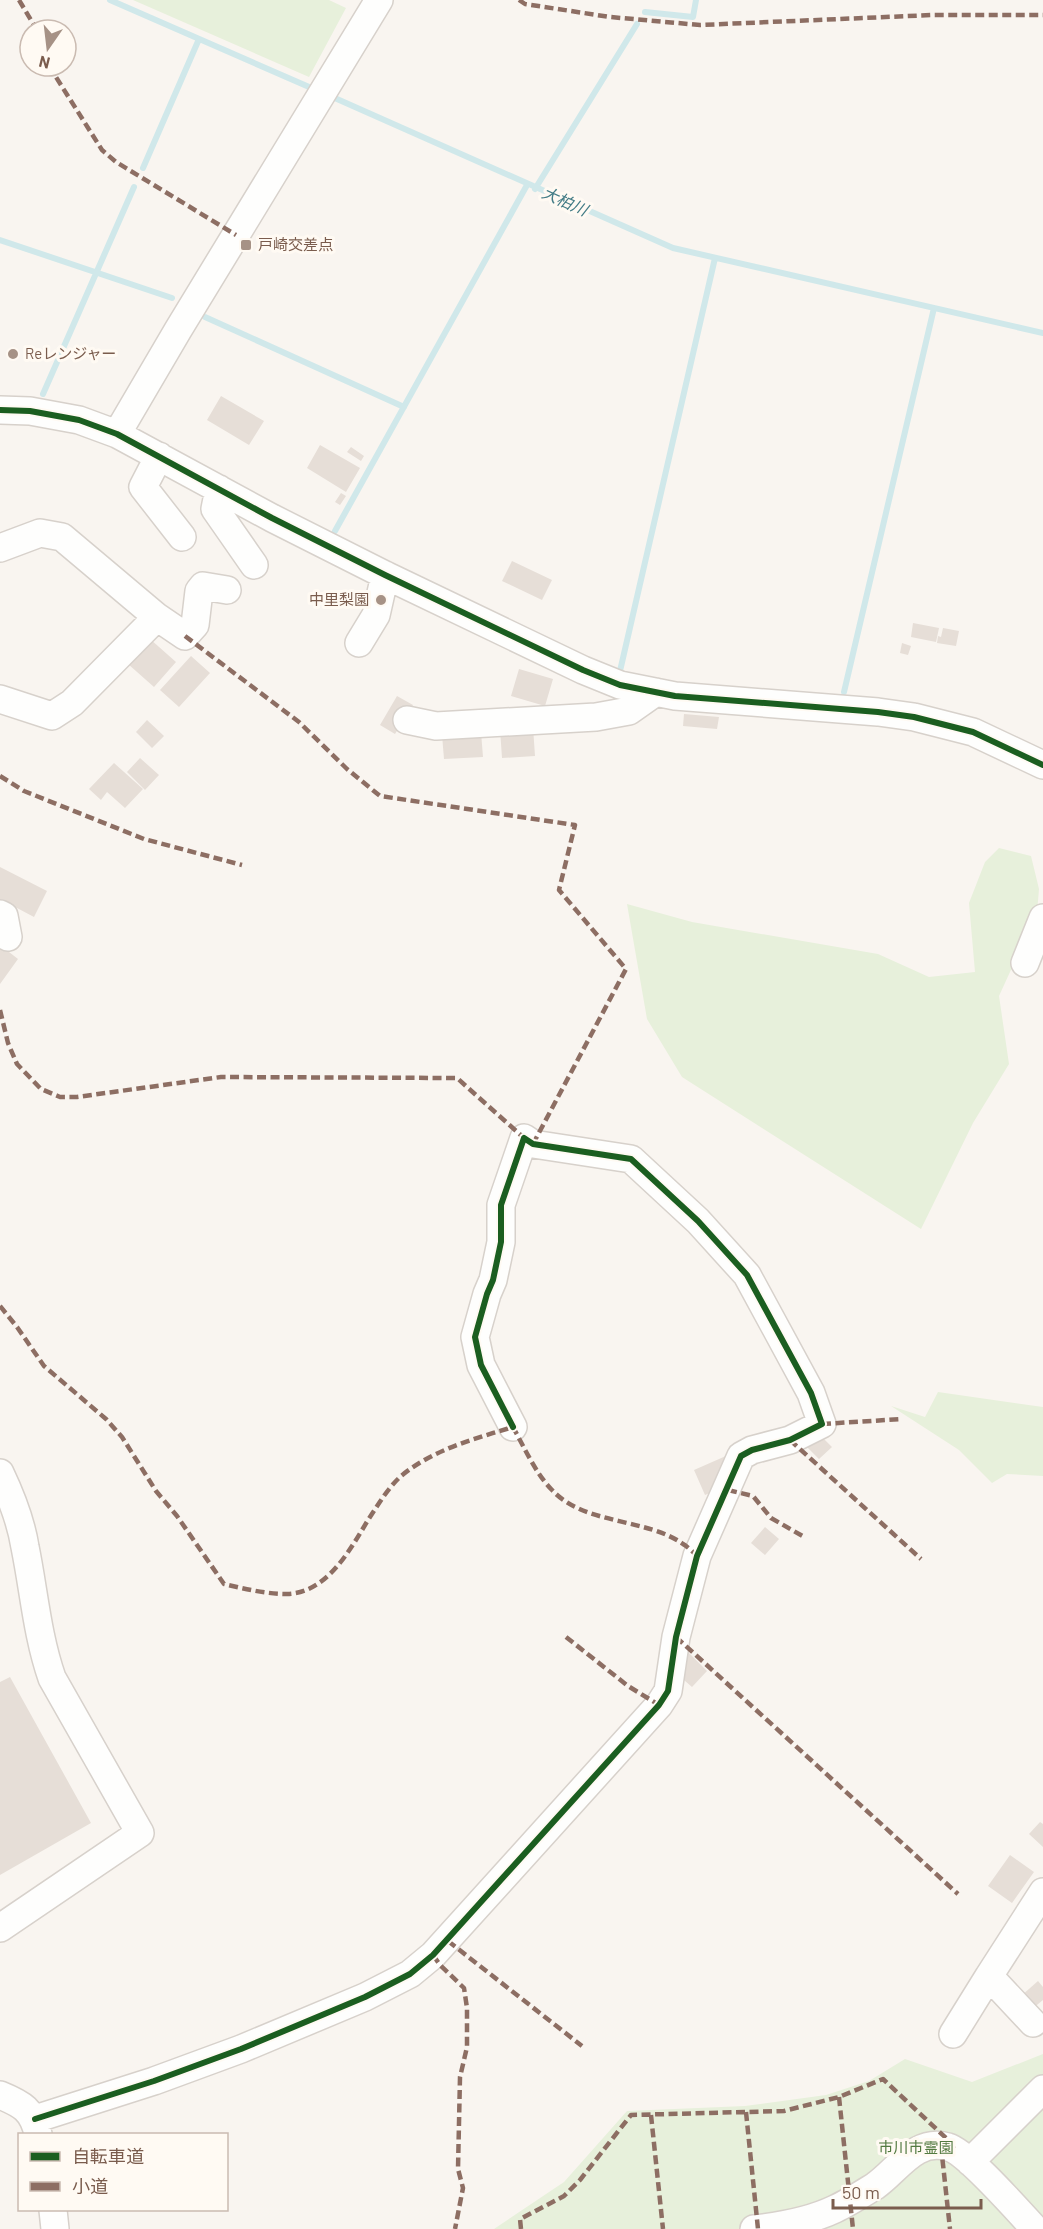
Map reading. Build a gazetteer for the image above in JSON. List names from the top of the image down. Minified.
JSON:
{"water":["大柏川"],"parks":["市川市霊園"],"places":{"transit":["戸崎交差点"],"other":["Reレンジャー","中里梨園"]},"legend":["自転車道","小道"],"scale_bar":"50 m","north":"bottom"}
